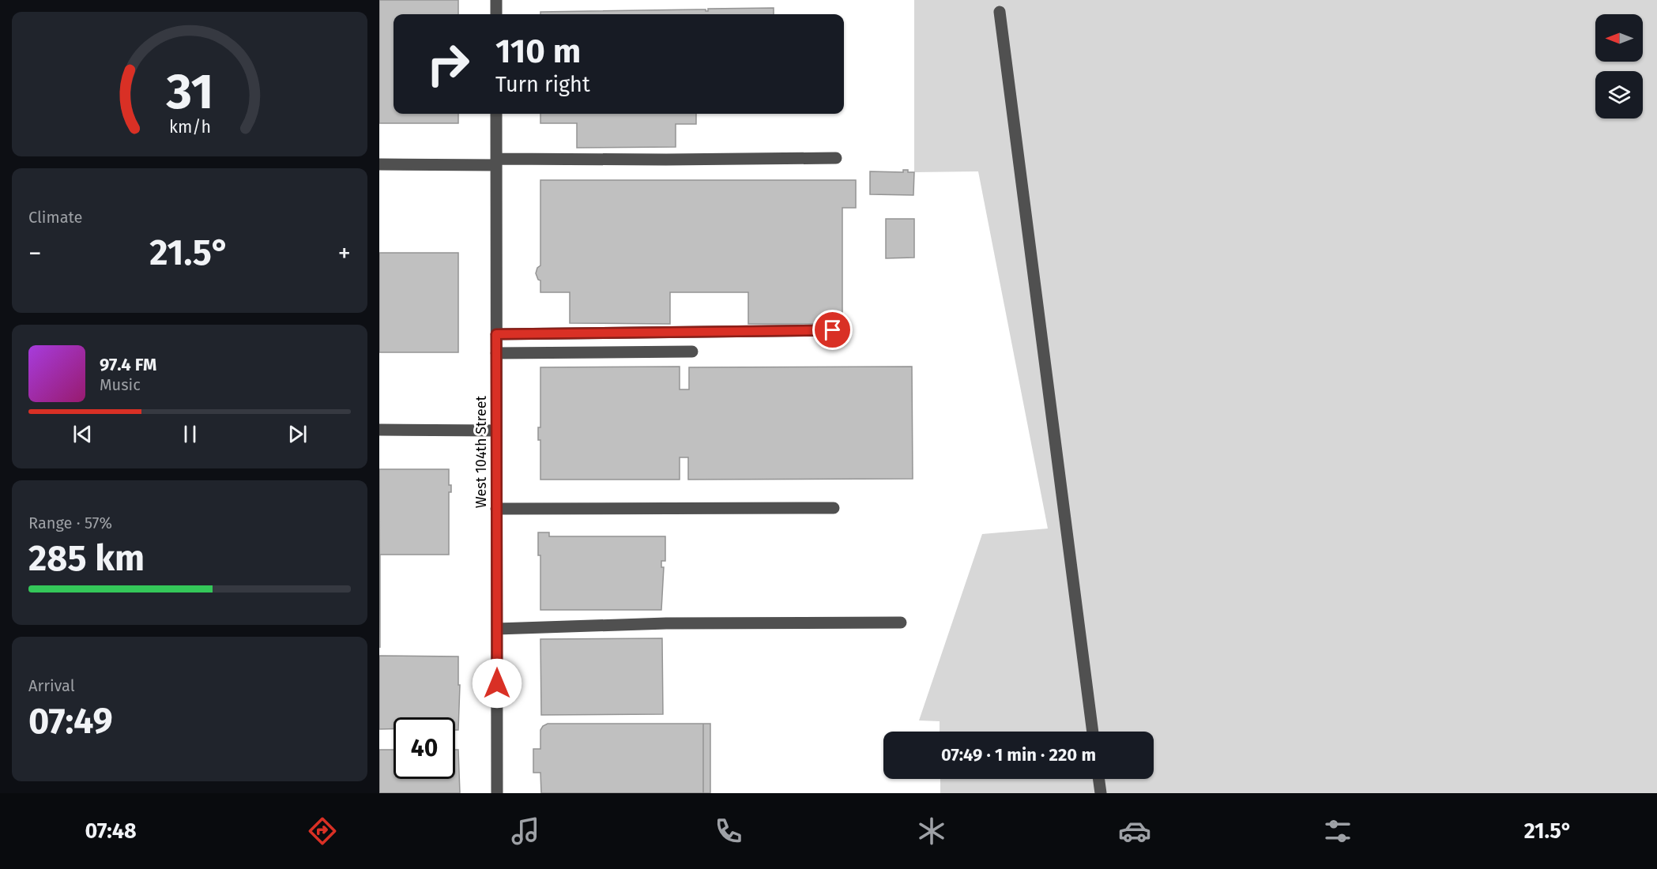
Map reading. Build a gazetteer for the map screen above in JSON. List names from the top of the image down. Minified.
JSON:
{"streets":{"street":["West 104th Street"]},"north":"left","page":{"turn":["110 m","Turn right"],"tile":["Climate",["Range · 57%","285 km"],["Arrival","07:49"]],"heat":["−","21.5°","+"],"song":["97.4 FM","Music"],"limit":"40","trip":"07:49 · 1 min · 220 m","tabs":["07:48","21.5°"],"gauge":["31","km/h"]}}
